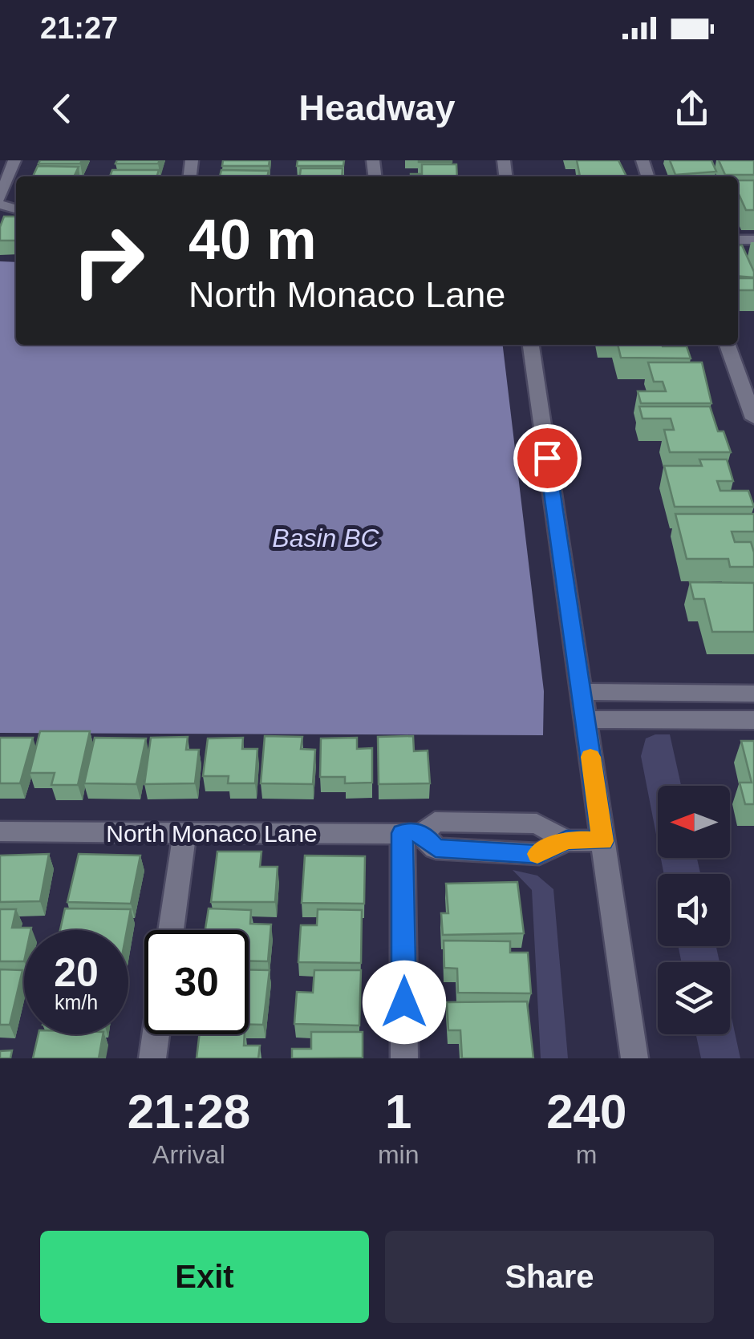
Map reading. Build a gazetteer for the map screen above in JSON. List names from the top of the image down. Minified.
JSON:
{"streets":{"street":["North Monaco Lane"]},"water":["Basin BC"],"north":"left","page":{"status":"21:27","header":"Headway","turn":["40 m","North Monaco Lane"],"speed":"20 km/h","limit":"30","eta":["21:28","Arrival","1","min","240","m"],"buttons":["Exit","Share"]}}
